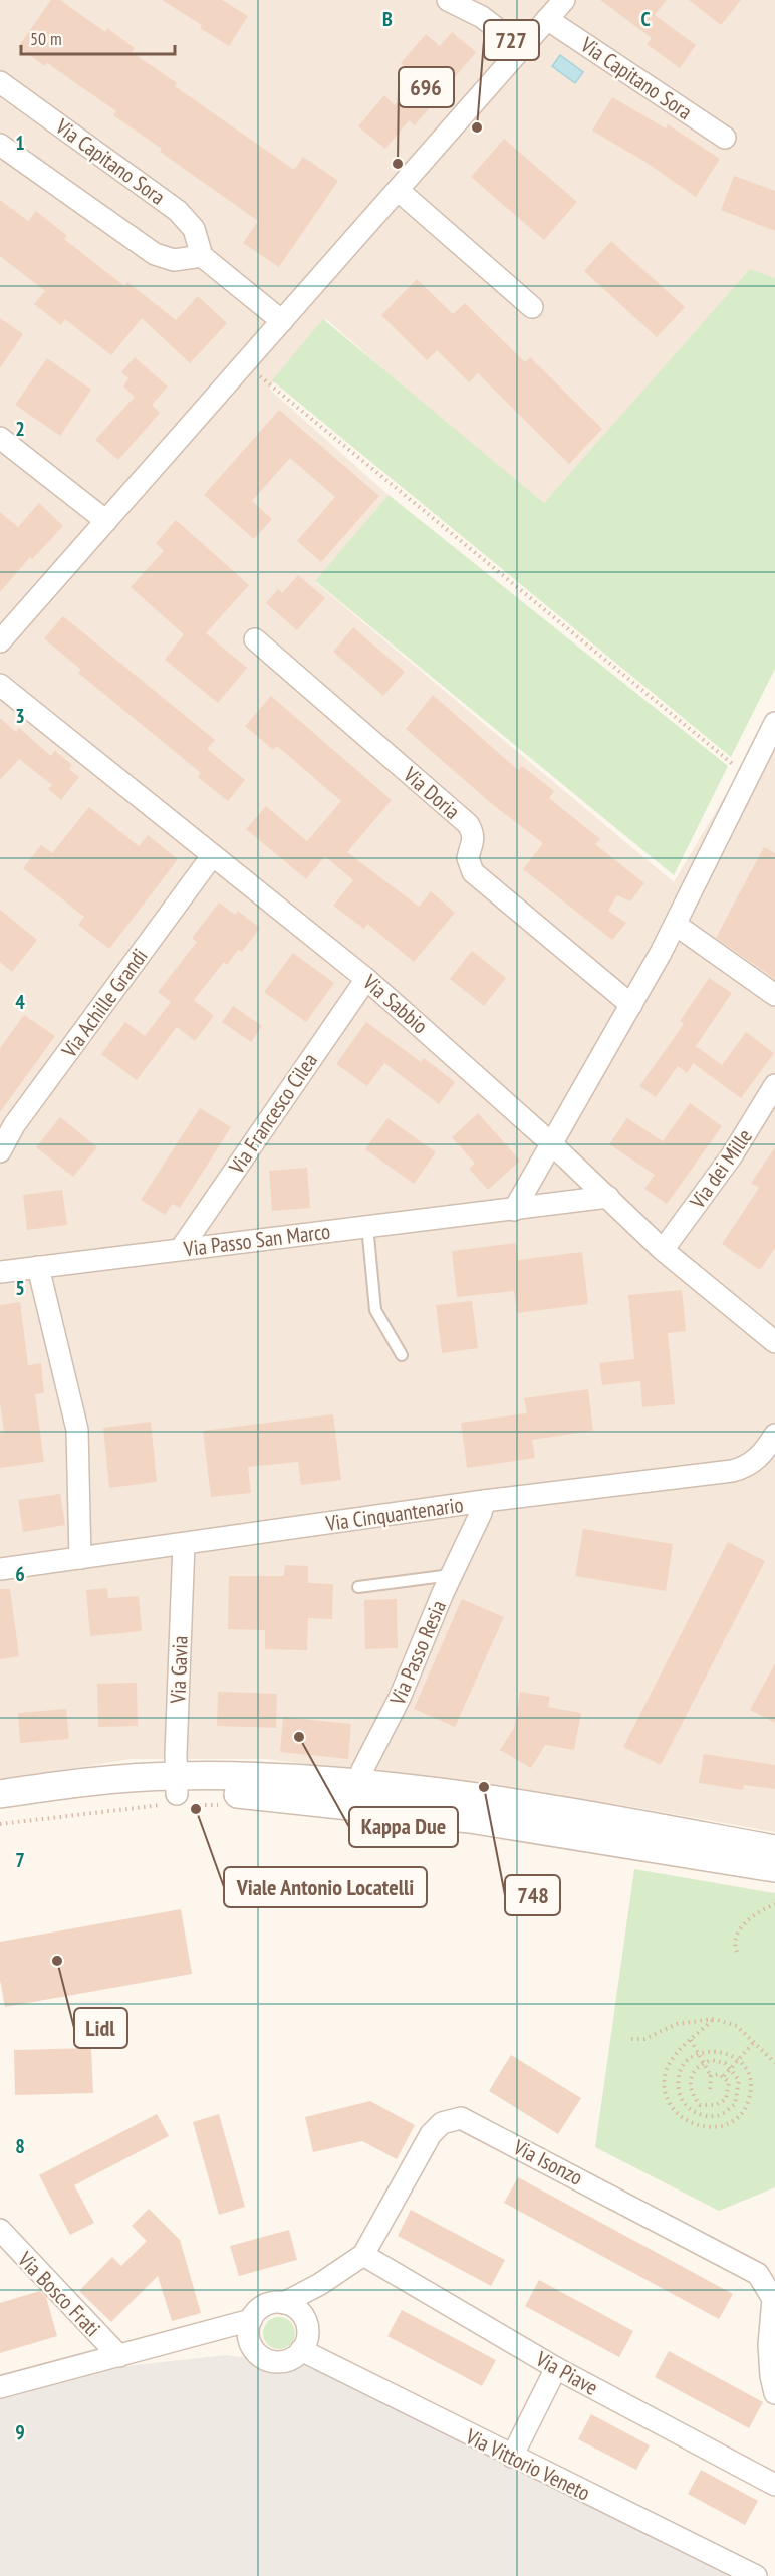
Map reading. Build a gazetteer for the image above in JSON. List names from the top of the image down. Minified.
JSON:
{"streets":{"street":["Via Capitano Sora","Via Doria","Via Achille Grandi","Via Sabbio","Via Francesco Cilea","Via dei Mille","Via Passo San Marco","Via Cinquantenario","Via Passo Resia","Via Gavia","Via Isonzo","Via Bosco Frati","Via Piave","Via Vittorio Veneto"]},"crossings":[["Via Achille Grandi","Via Sabbio"],["Via Sabbio","Via Francesco Cilea"],["Via Sabbio","Via dei Mille"],["Via Sabbio","Via Passo San Marco"],["Via Francesco Cilea","Via Passo San Marco"],["Via Cinquantenario","Via Passo Resia"],["Via Cinquantenario","Via Gavia"],["Via Isonzo","Via Piave"],["Via Isonzo","Via Vittorio Veneto"]],"places":["727","696","Kappa Due","748","Viale Antonio Locatelli","Lidl"],"scale_bar":"50 m","grid":{"columns":["B","C"],"rows":["1","2","3","4","5","6","7","8","9"]}}
